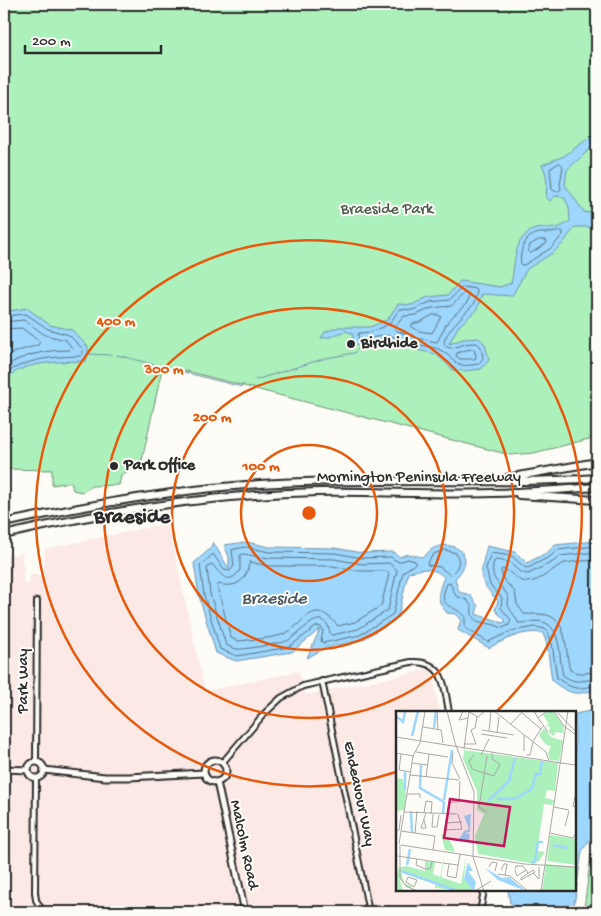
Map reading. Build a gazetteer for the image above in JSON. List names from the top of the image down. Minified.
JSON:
{"streets":{"highway":["Mornington Peninsula Freeway"],"street":["Park Way","Endeavour Way","Malcolm Road"]},"districts":["Braeside"],"water":["Braeside"],"parks":["Braeside Park"],"places":["Birdhide","Park Office"],"scale_bar":"200 m","rings":["400 m","300 m","200 m","100 m"]}
